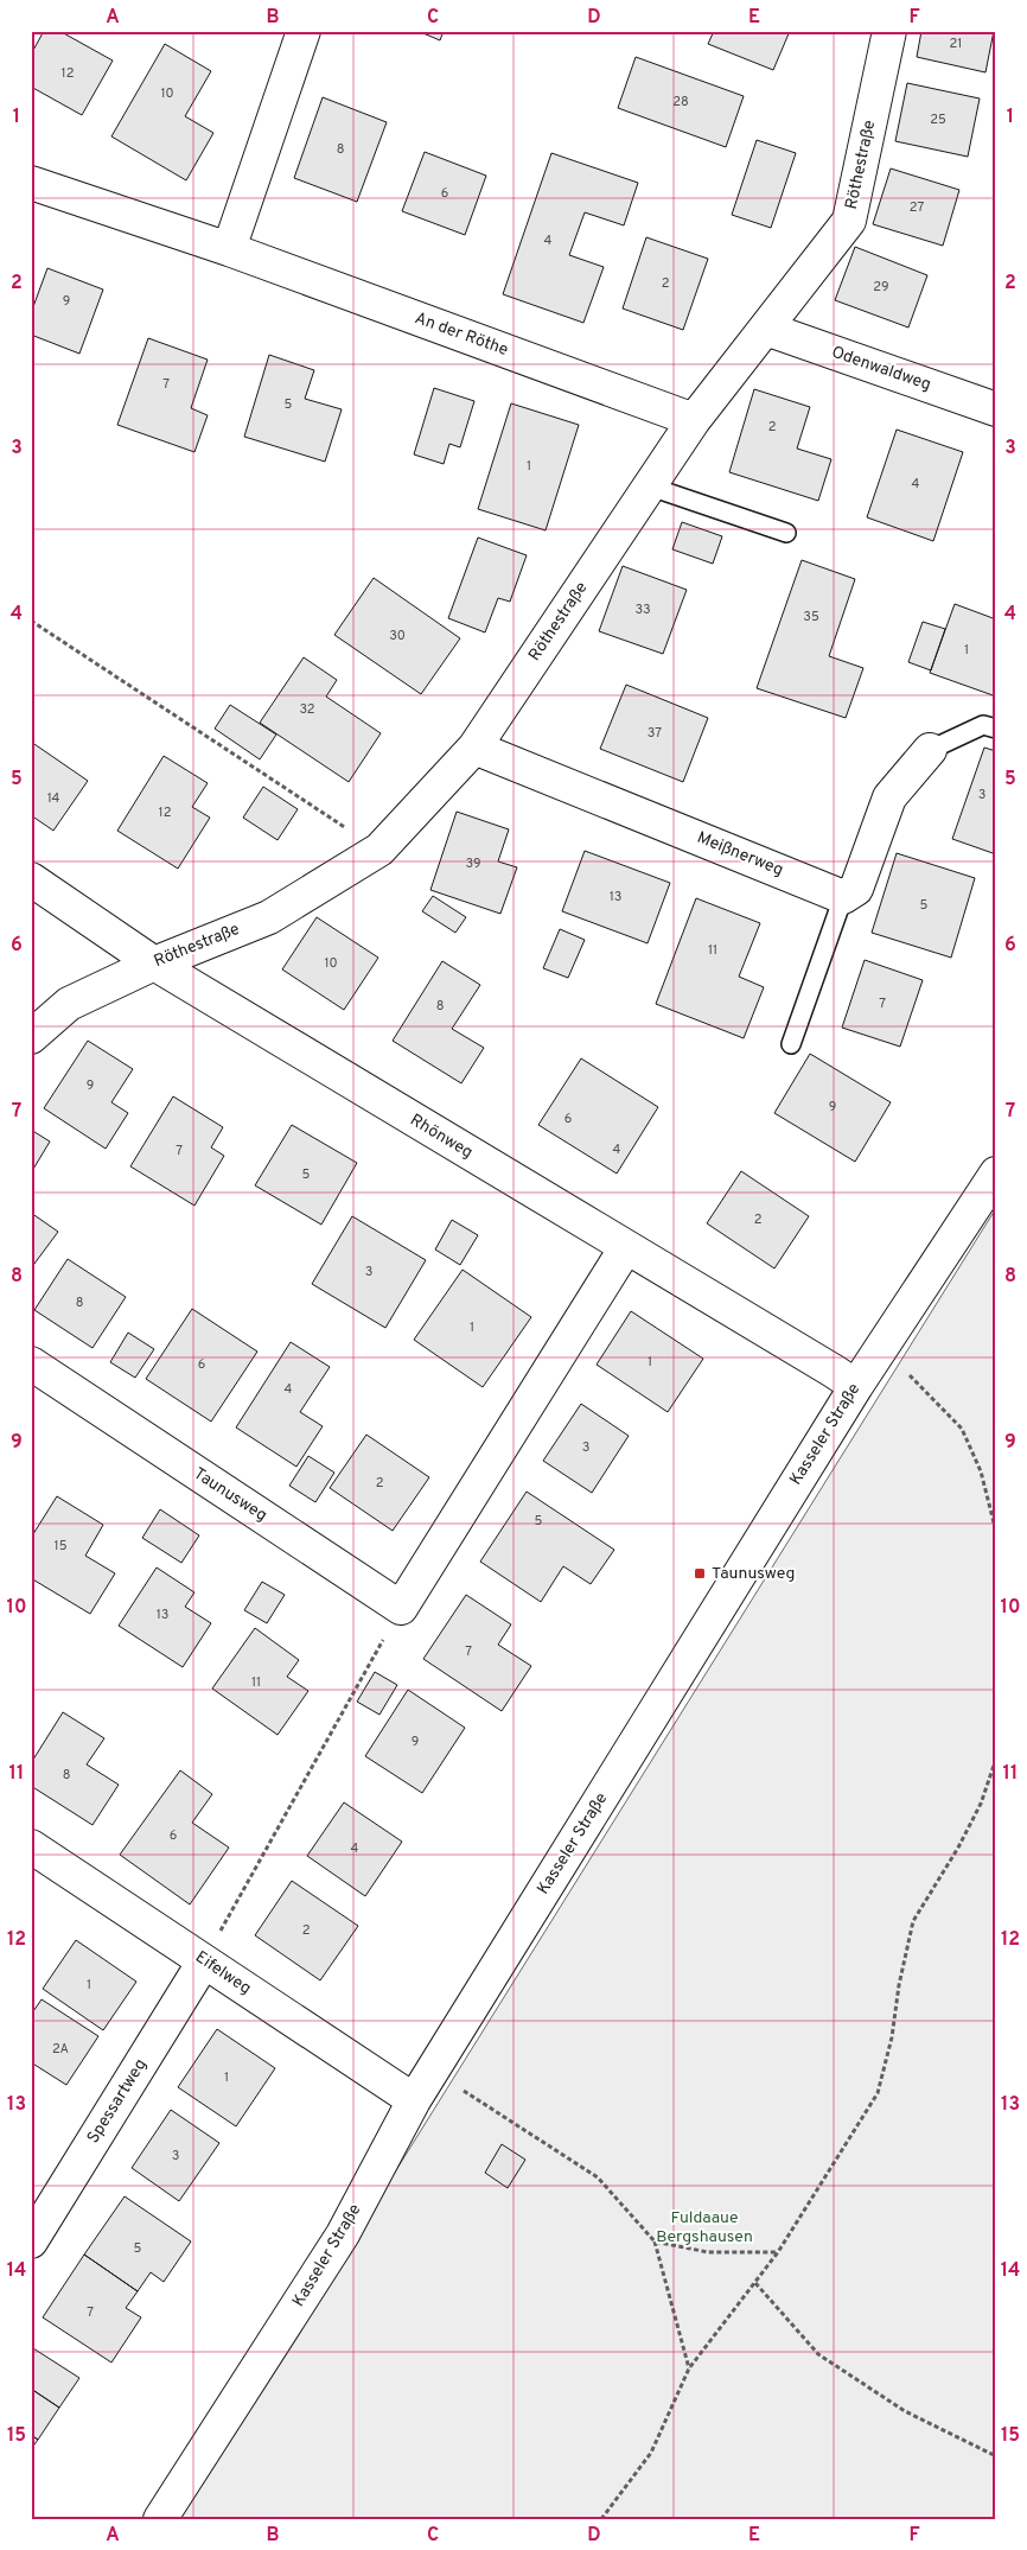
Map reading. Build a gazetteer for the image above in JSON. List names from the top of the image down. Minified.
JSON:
{"streets":{"street":["Röthestraße","An der Röthe","Odenwaldweg","Meißnerweg","Rhönweg","Kasseler Straße","Taunusweg","Eifelweg","Spessartweg"]},"crossings":[["Röthestraße","An der Röthe"],["Röthestraße","Odenwaldweg"],["Röthestraße","Meißnerweg"],["Röthestraße","Rhönweg"],["Rhönweg","Kasseler Straße"],["Kasseler Straße","Eifelweg"],["Eifelweg","Spessartweg"]],"parks":["Fuldaaue Bergshausen"],"places":{"transit":["Taunusweg"]},"house_numbers":["21","12","10","28","25","8","6","27","4","2","29","9","7","5","2","1","4","33","35","30","1","32","37","3","14","12","39","13","5","11","10","7","8","9","9","6","4","7","5","2","3","8","1","1","6","4","3","2","5","15","13","7","11","9","8","6","4","2","1","2A","1","3","5","7"],"grid":{"columns":["A","B","C","D","E","F"],"rows":["1","2","3","4","5","6","7","8","9","10","11","12","13","14","15"]}}
